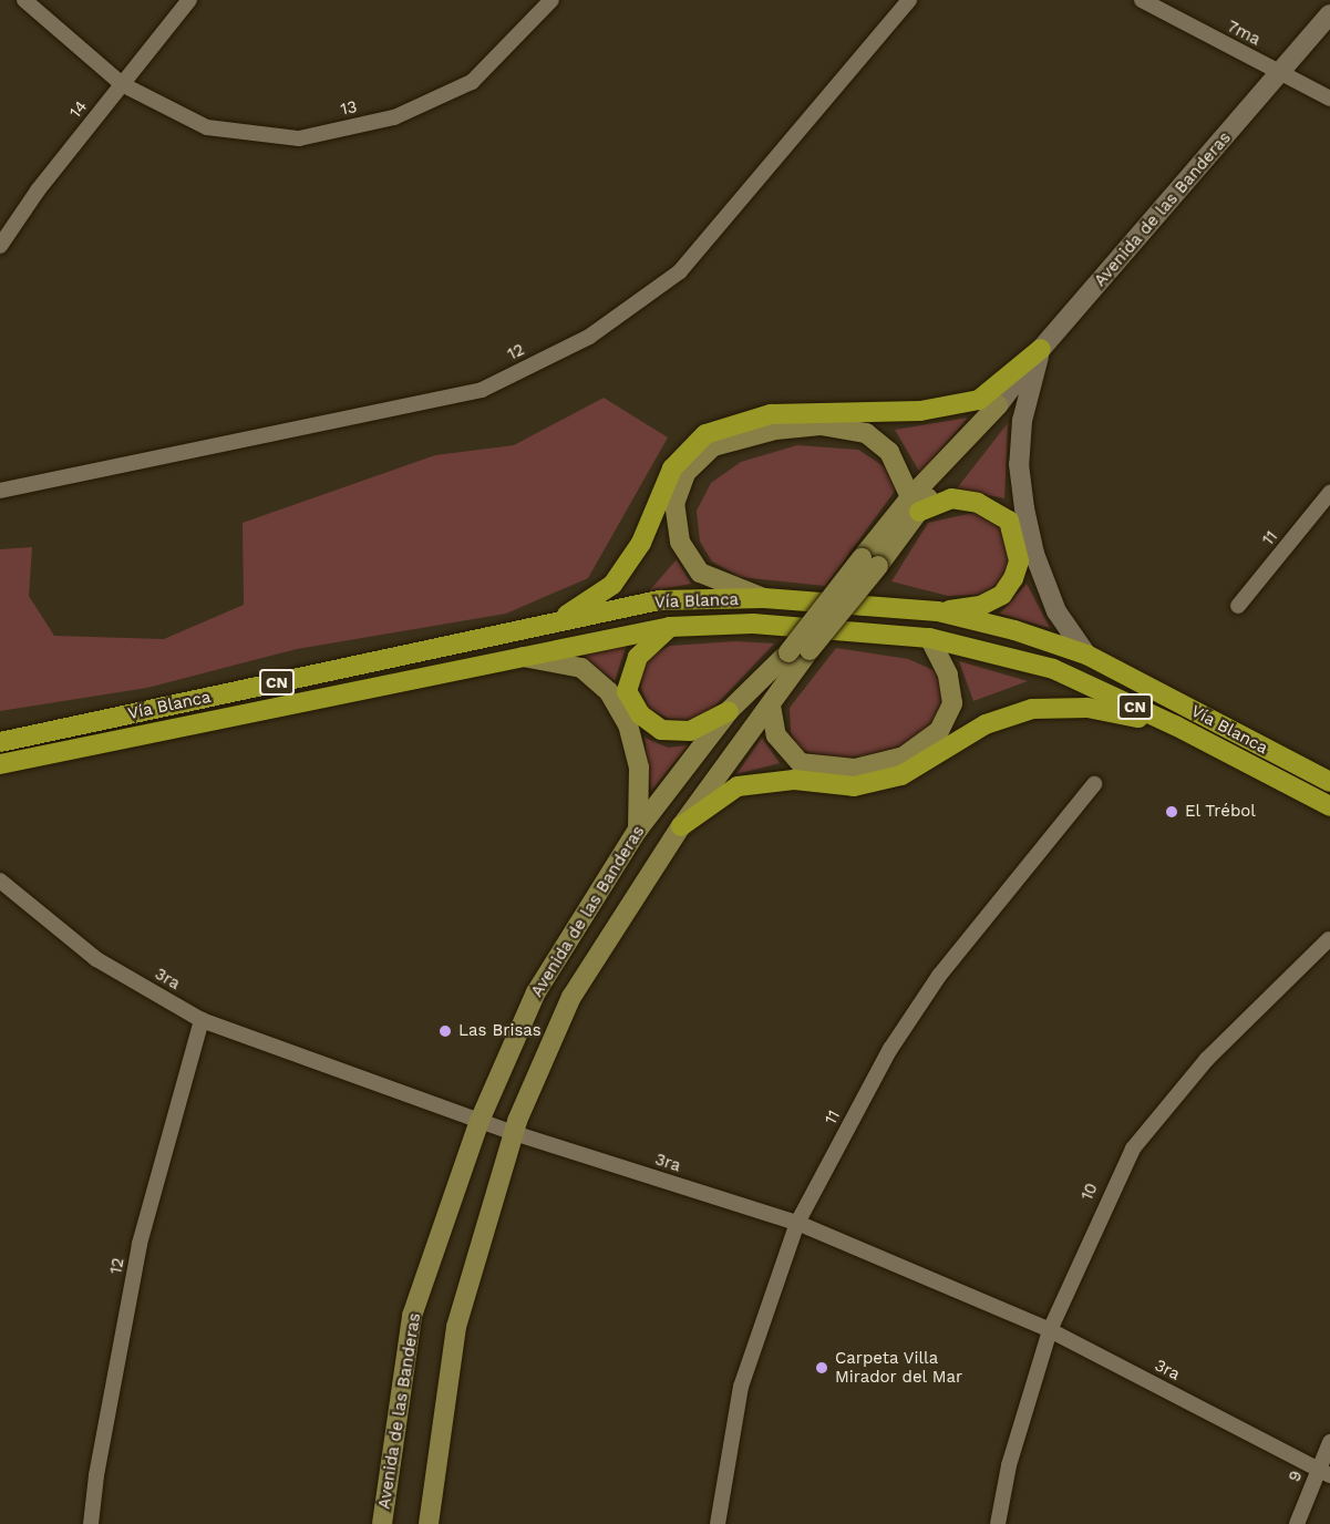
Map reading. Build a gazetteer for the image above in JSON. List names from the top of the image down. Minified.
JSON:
{"streets":{"highway":["Vía Blanca","CN"],"main road":["Avenida de las Banderas"],"street":["7ma","13","14","12","11","3ra","10","9"]},"crossings":[["7ma","Avenida de las Banderas"],["13","14"],["Avenida de las Banderas","3ra"],["12","3ra"],["11","3ra"],["3ra","10"],["3ra","9"]],"places":["El Trébol","Las Brisas","Carpeta Villa Mirador del Mar"]}
